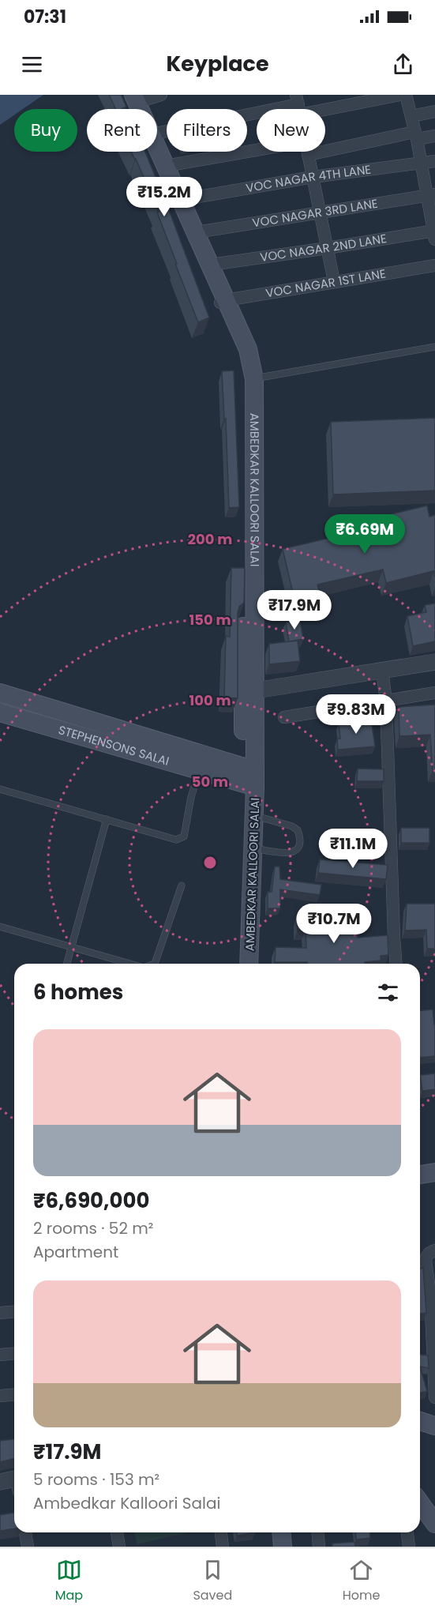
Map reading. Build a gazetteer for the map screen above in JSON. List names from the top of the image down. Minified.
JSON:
{"streets":{"main road":["AMBEDKAR KALLOORI SALAI","STEPHENSONS SALAI"],"street":["VOC NAGAR 4TH LANE","VOC NAGAR 3RD LANE","VOC NAGAR 2ND LANE","VOC NAGAR 1ST LANE"]},"crossings":[["VOC NAGAR 4TH LANE","AMBEDKAR KALLOORI SALAI"],["VOC NAGAR 3RD LANE","AMBEDKAR KALLOORI SALAI"],["VOC NAGAR 2ND LANE","AMBEDKAR KALLOORI SALAI"],["VOC NAGAR 1ST LANE","AMBEDKAR KALLOORI SALAI"],["AMBEDKAR KALLOORI SALAI","STEPHENSONS SALAI"]],"page":{"status":"07:31","header":"Keyplace","chip":["Buy","Rent","Filters","New"],"price":["₹15.2M","₹6.69M","₹17.9M","₹9.83M","₹11.1M","₹10.7M"],"heading":"6 homes","list":[{"name":"₹6,690,000","note":"2 rooms · 52 m² · Apartment"},{"name":"₹17.9M","note":"5 rooms · 153 m² · Ambedkar Kalloori Salai"}],"tabs":["Map","Saved","Home"]},"rings":["200 m","150 m","100 m","50 m"]}
